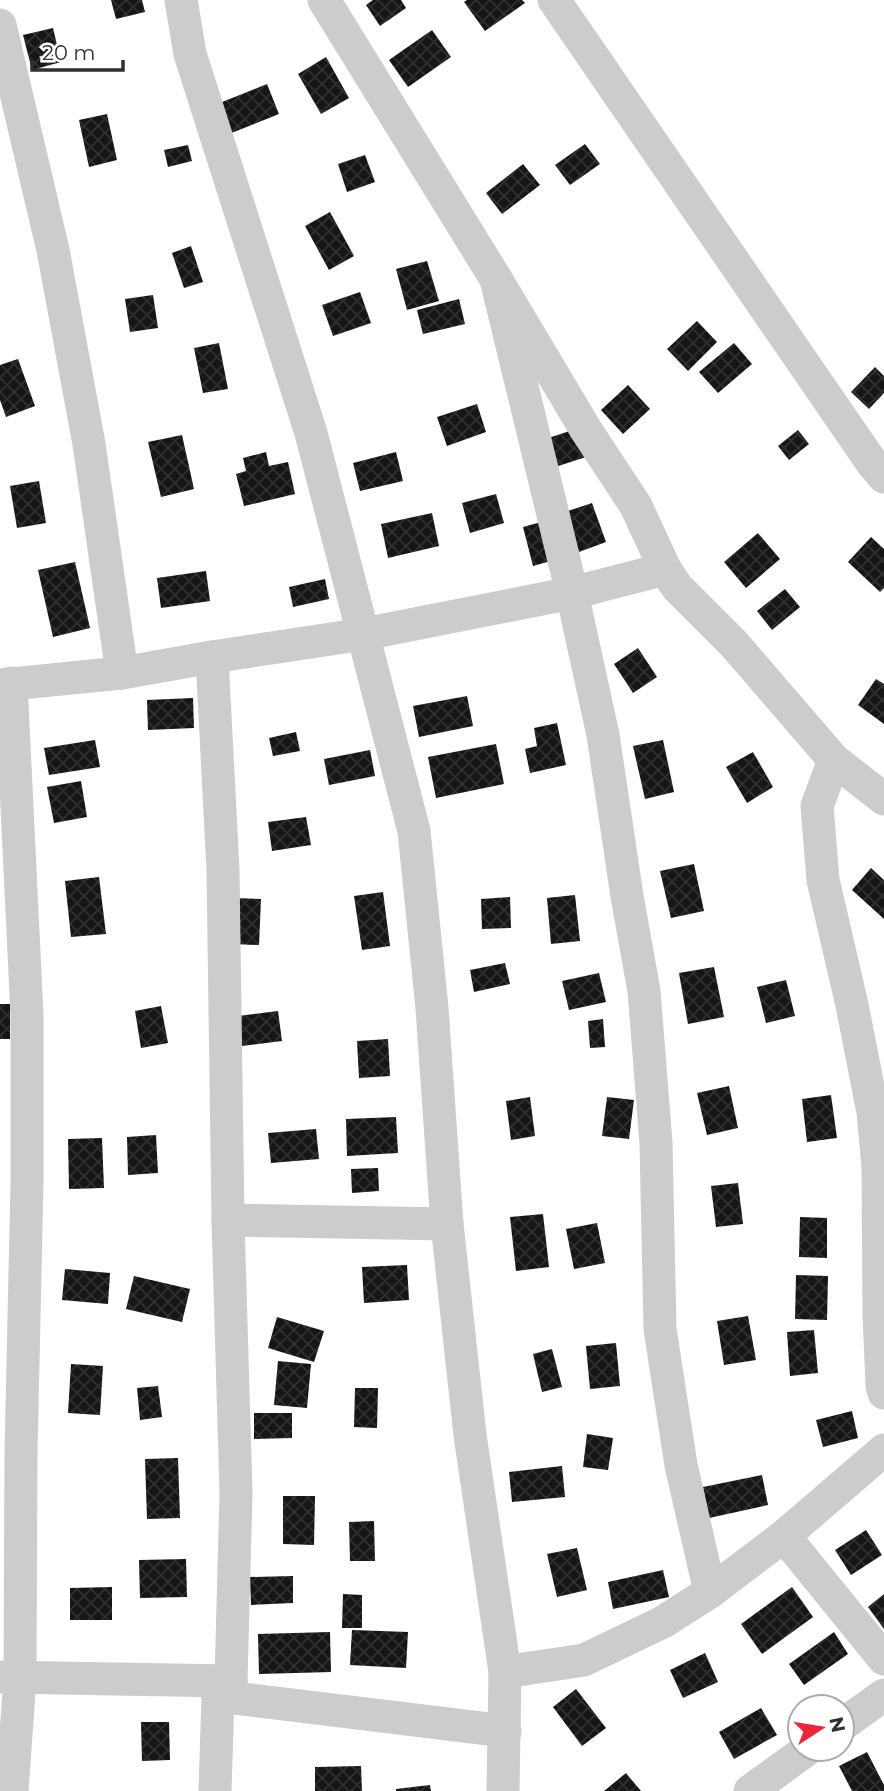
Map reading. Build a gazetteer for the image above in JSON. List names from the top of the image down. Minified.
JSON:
{"scale_bar":"20 m","north":"right"}
